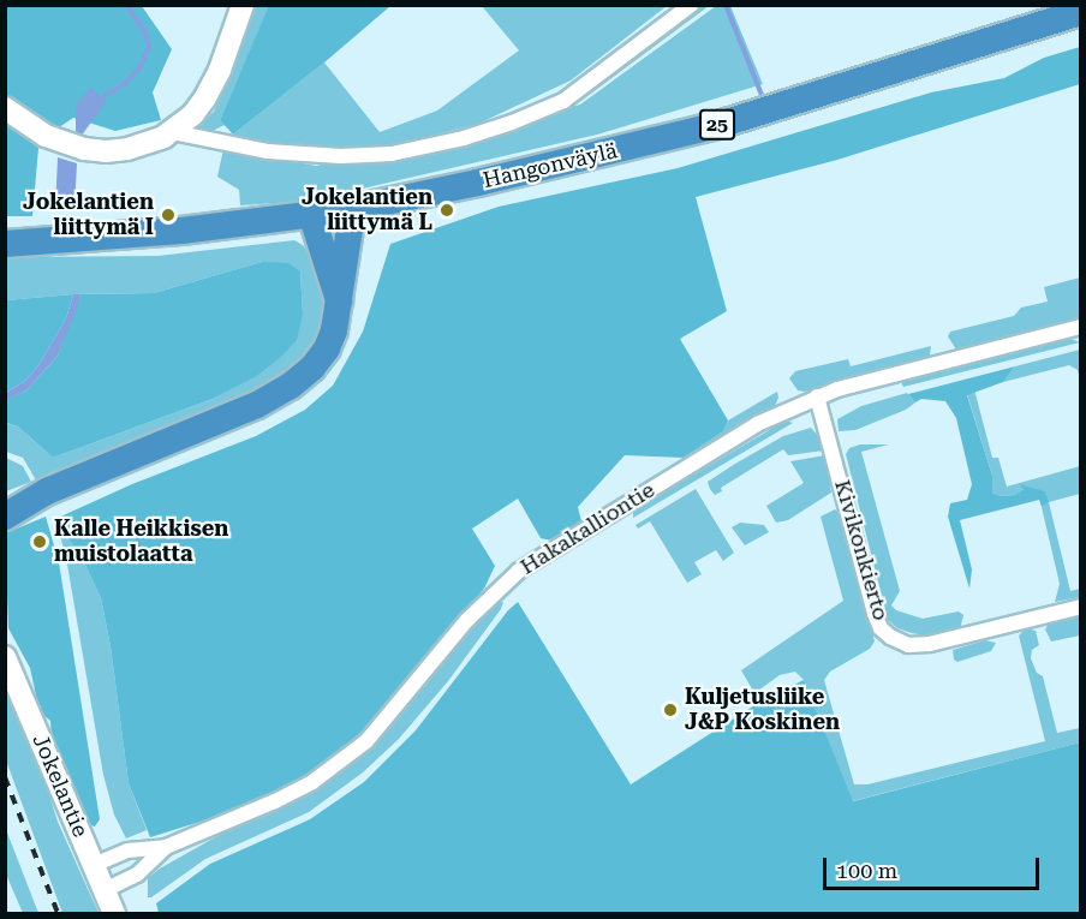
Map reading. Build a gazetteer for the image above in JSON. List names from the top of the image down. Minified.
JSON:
{"streets":{"highway":["25","Hangonväylä"],"street":["Hakakalliontie","Kivikonkierto","Jokelantie"]},"crossings":[["Hakakalliontie","Kivikonkierto"],["Hakakalliontie","Jokelantie"]],"places":["Jokelantien liittymä L","Jokelantien liittymä I","Kalle Heikkisen muistolaatta","Kuljetusliike J&P Koskinen"],"scale_bar":"100 m"}
